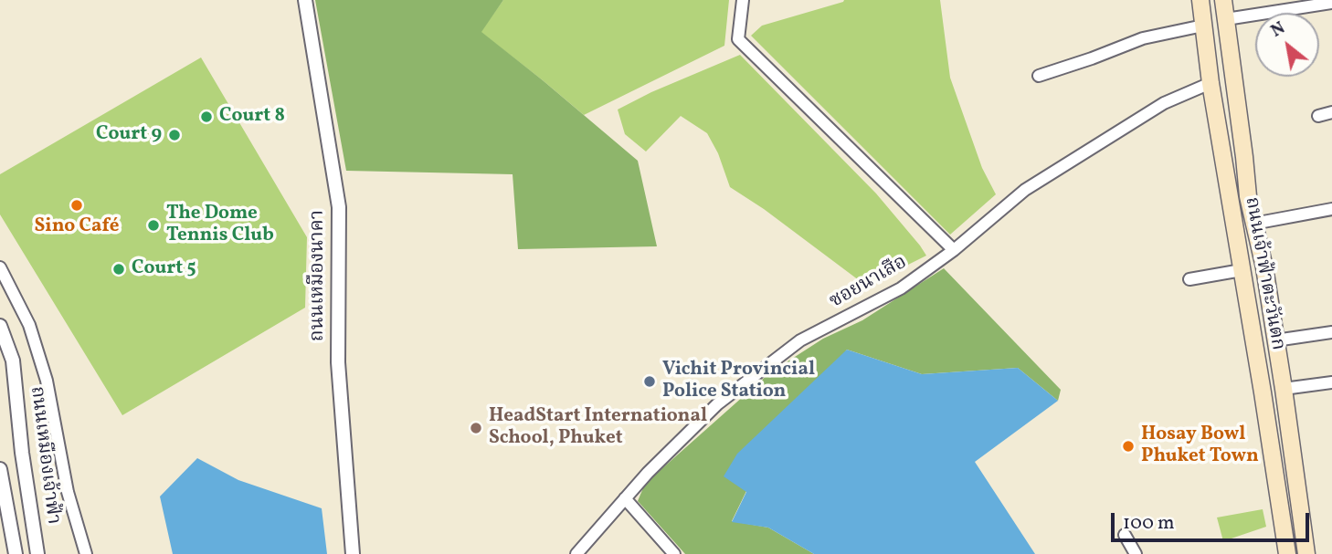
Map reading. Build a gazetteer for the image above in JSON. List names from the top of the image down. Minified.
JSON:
{"streets":{"main road":["ถนนเจ้าฟ้าตะวันตก"],"street":["ถนนเหมืองนาคา","ซอยนาเสือ","ถนนเหมืองเจ้าฟ้า"]},"crossings":[["ถนนเจ้าฟ้าตะวันตก","ซอยนาเสือ"]],"places":["Court 8","Court 9","Sino Café","The Dome Tennis Club","Court 5","Vichit Provincial Police Station","HeadStart International School, Phuket","Hosay Bowl Phuket Town"],"scale_bar":"100 m","north":"top left"}
